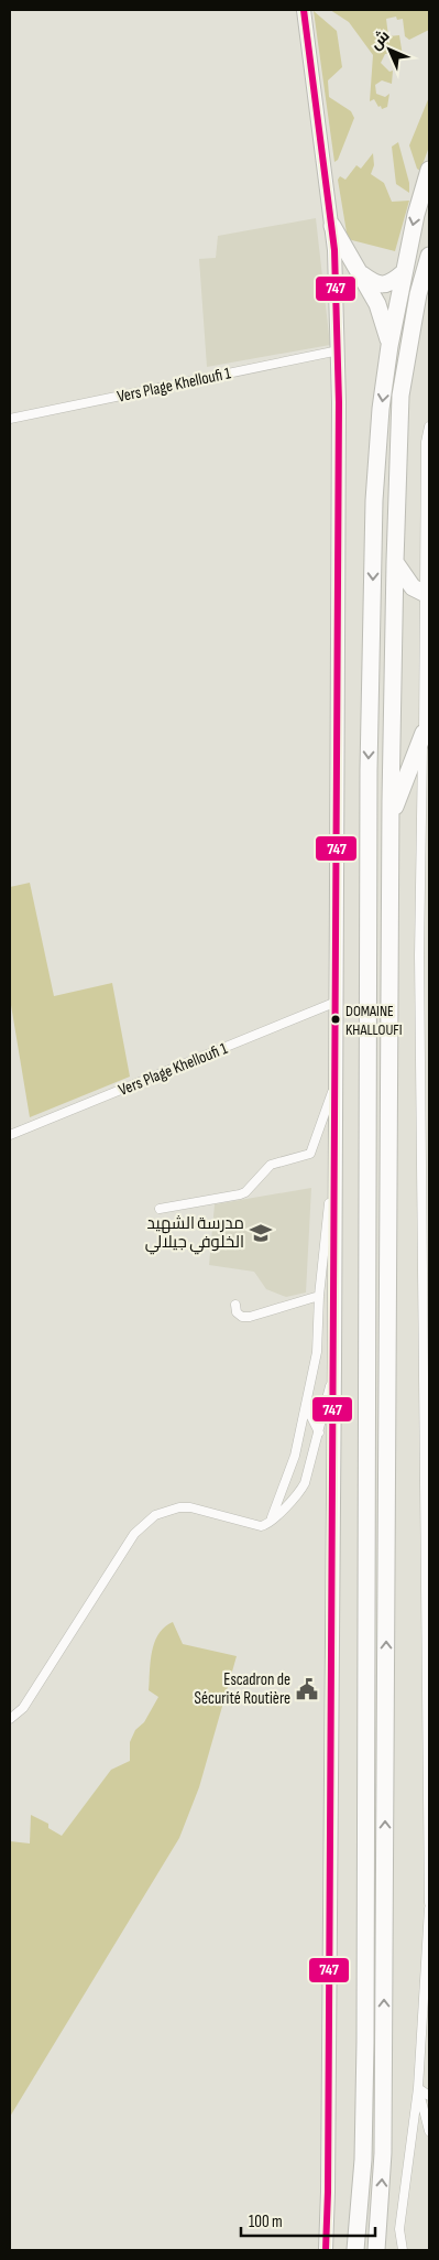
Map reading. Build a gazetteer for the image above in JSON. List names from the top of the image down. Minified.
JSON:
{"streets":{"street":["Vers Plage Khelloufi 1"]},"places":{"other":["DOMAINE KHALLOUFI"],"school or university":["مدرسة الشهيد الخلوفي جيلالي"],"public building":["Escadron de Sécurité Routière"]},"lines":["transit line 747"],"scale_bar":"100 m","north":"top left"}
